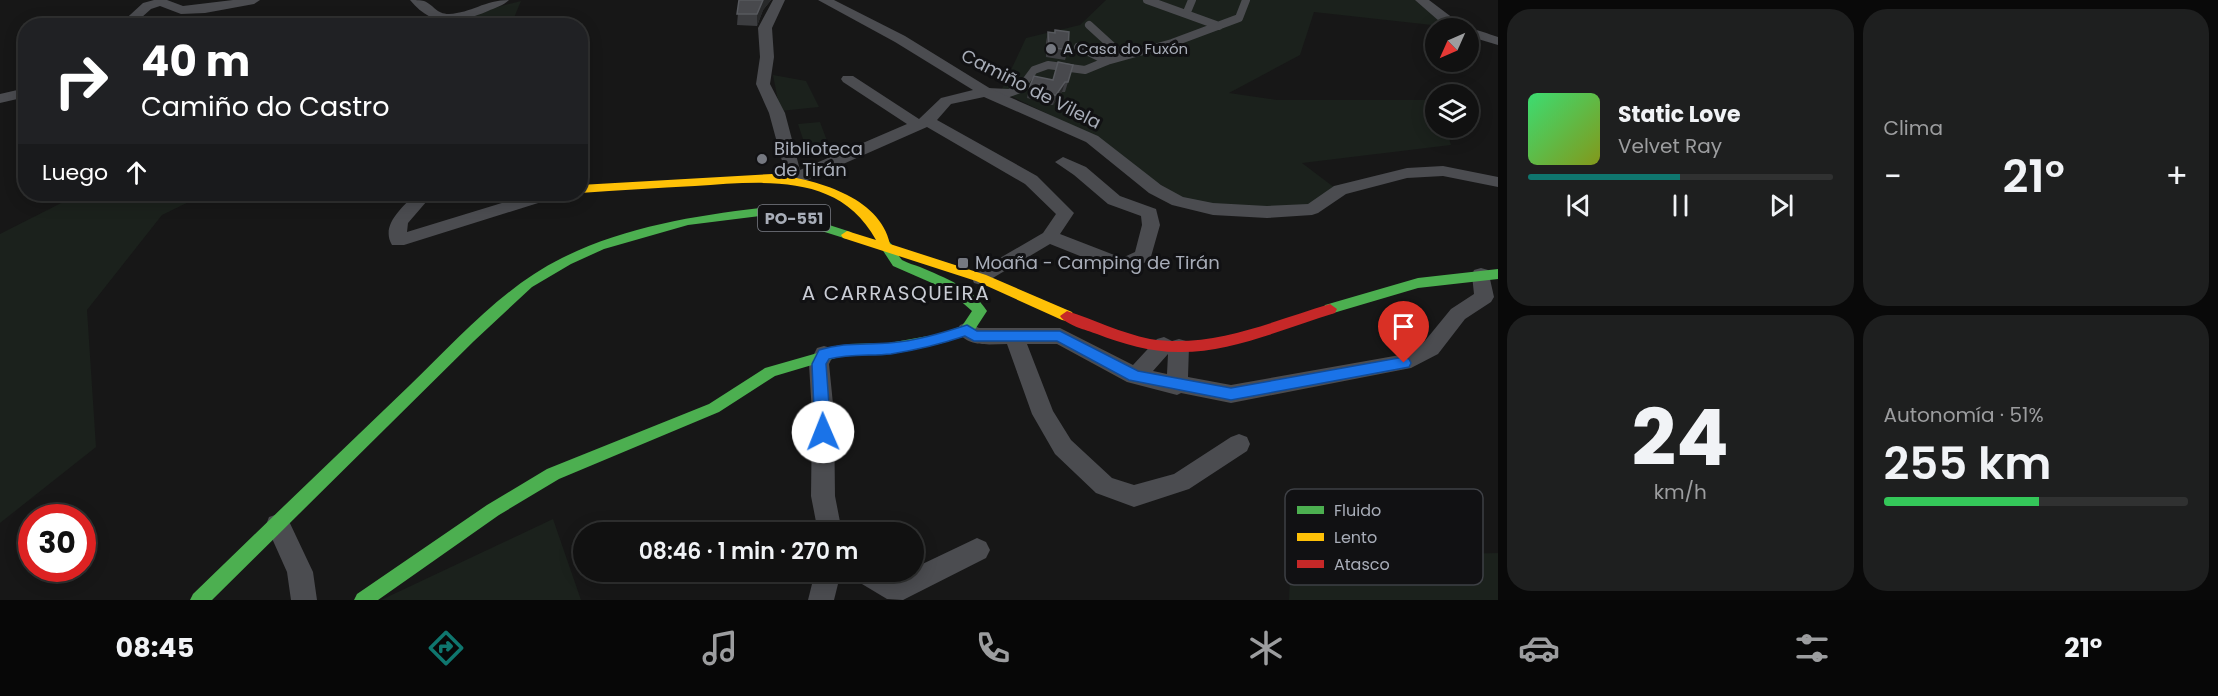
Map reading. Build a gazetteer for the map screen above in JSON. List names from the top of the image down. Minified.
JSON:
{"streets":{"main road":["PO-551"],"street":["Camiño de Vilela"]},"districts":["A CARRASQUEIRA"],"places":{"other":["A Casa do Fuxón","Biblioteca de Tirán"],"transit":["Moaña - Camping de Tirán"]},"legend":["Fluido","Lento","Atasco"],"north":"bottom left","page":{"tile":["Clima",["24","km/h"],["Autonomía · 51%","255 km"]],"turn":["40 m","Camiño do Castro"],"song":["Static Love","Velvet Ray"],"then":"Luego","heat":["−","21°","+"],"limit":"30","trip":"08:46 · 1 min · 270 m","tabs":["08:45","21°"]}}
